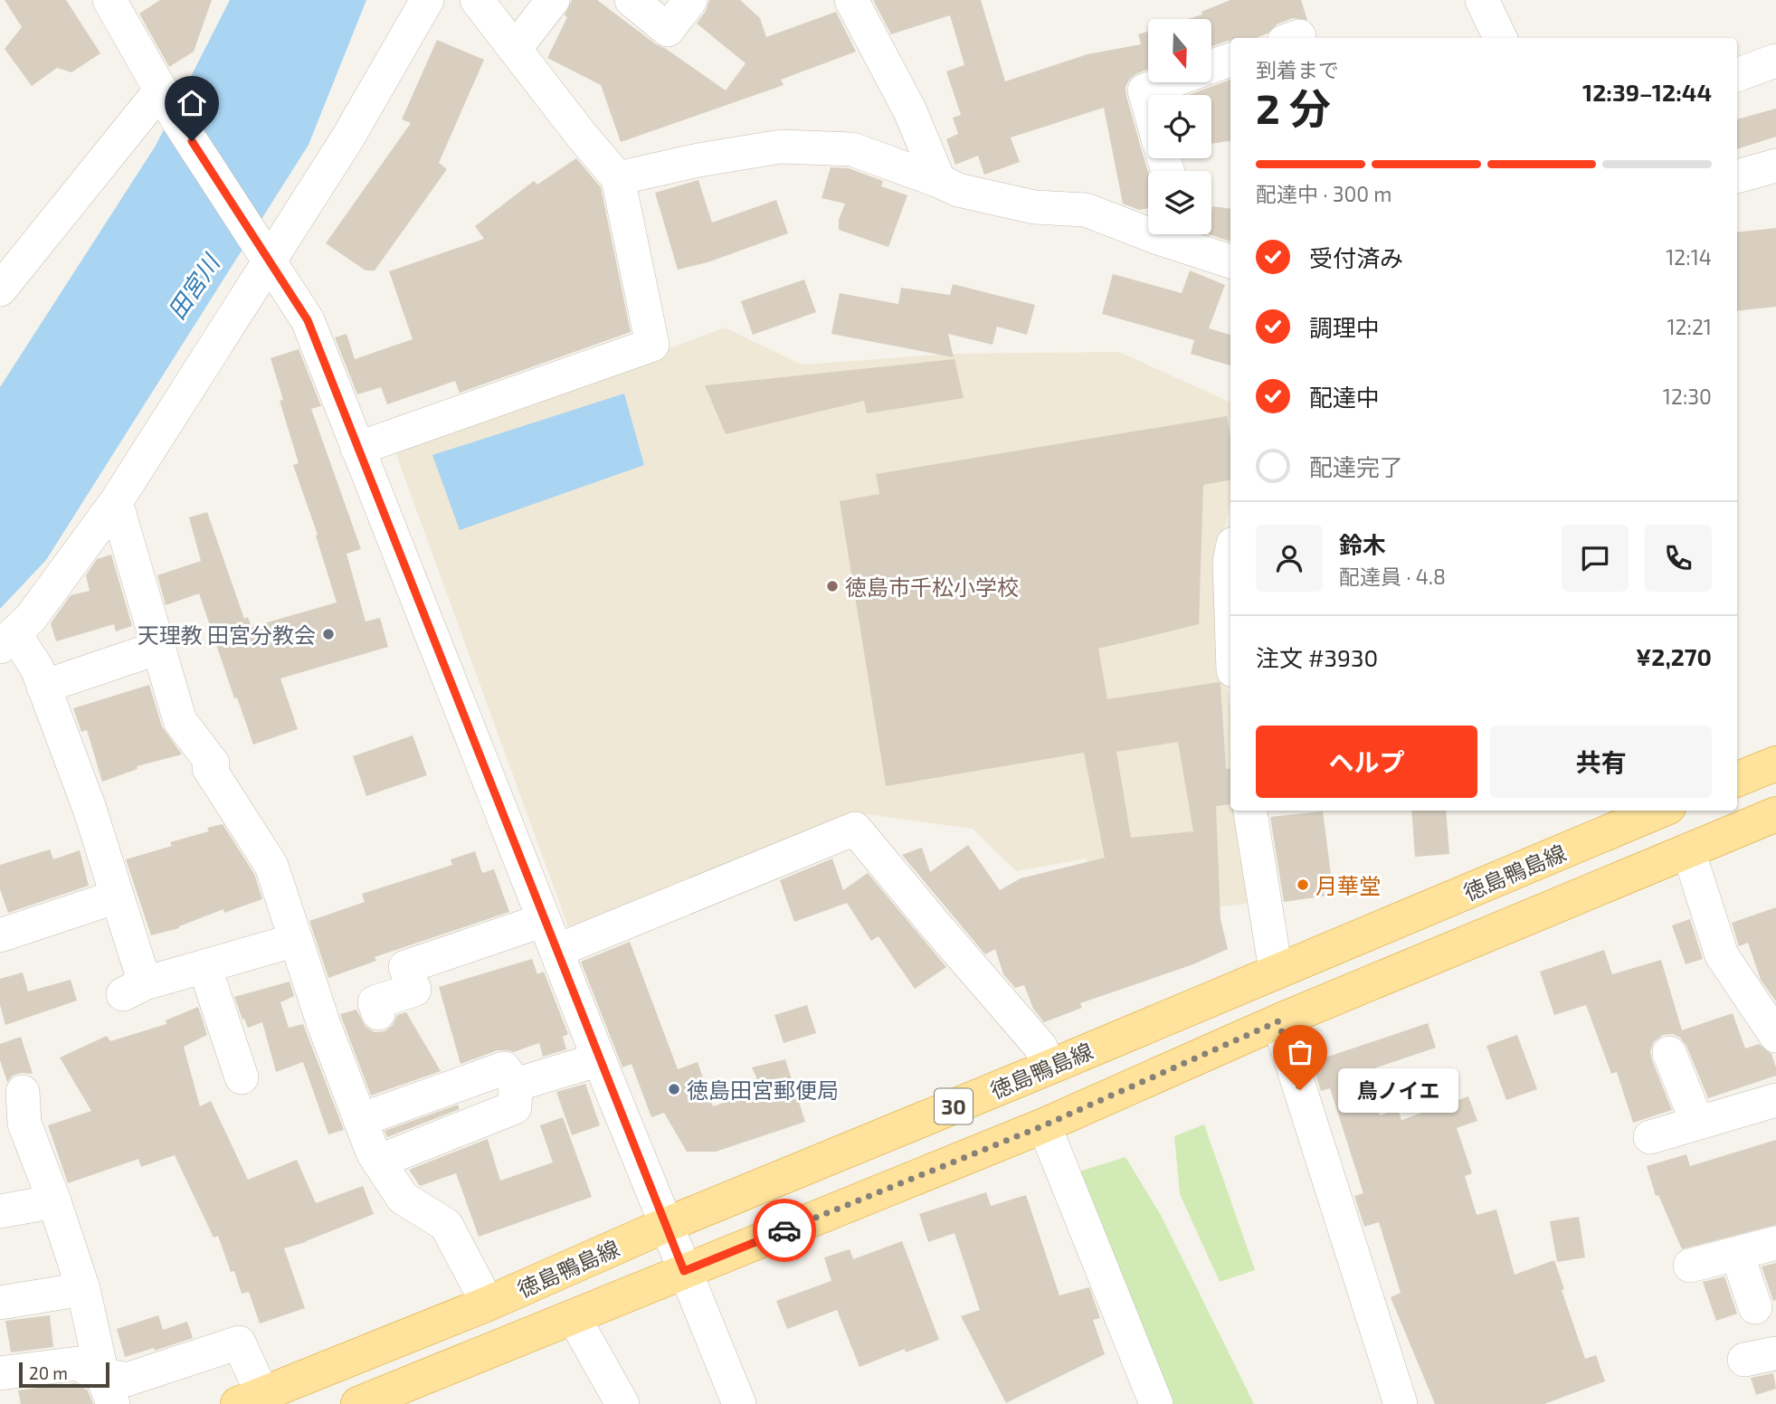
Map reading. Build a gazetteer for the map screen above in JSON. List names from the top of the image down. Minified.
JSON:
{"streets":{"main road":["徳島鴨島線","30"]},"water":["田宮川"],"places":["徳島市千松小学校","天理教 田宮分教会","月華堂","徳島田宮郵便局","鳥ノイエ"],"scale_bar":"20 m","north":"bottom","page":{"heading":["2 分","到着まで","12:39–12:44"],"panel":["鈴木","配達員 · 4.8","注文 #3930","¥2,270"],"bar":"配達中 · 300 m","list":[["受付済み","12:14"],["調理中","12:21"],["配達中","12:30"],"配達完了"],"buttons":["ヘルプ","共有"],"bubble":"鳥ノイエ","scale":"20 m"}}
